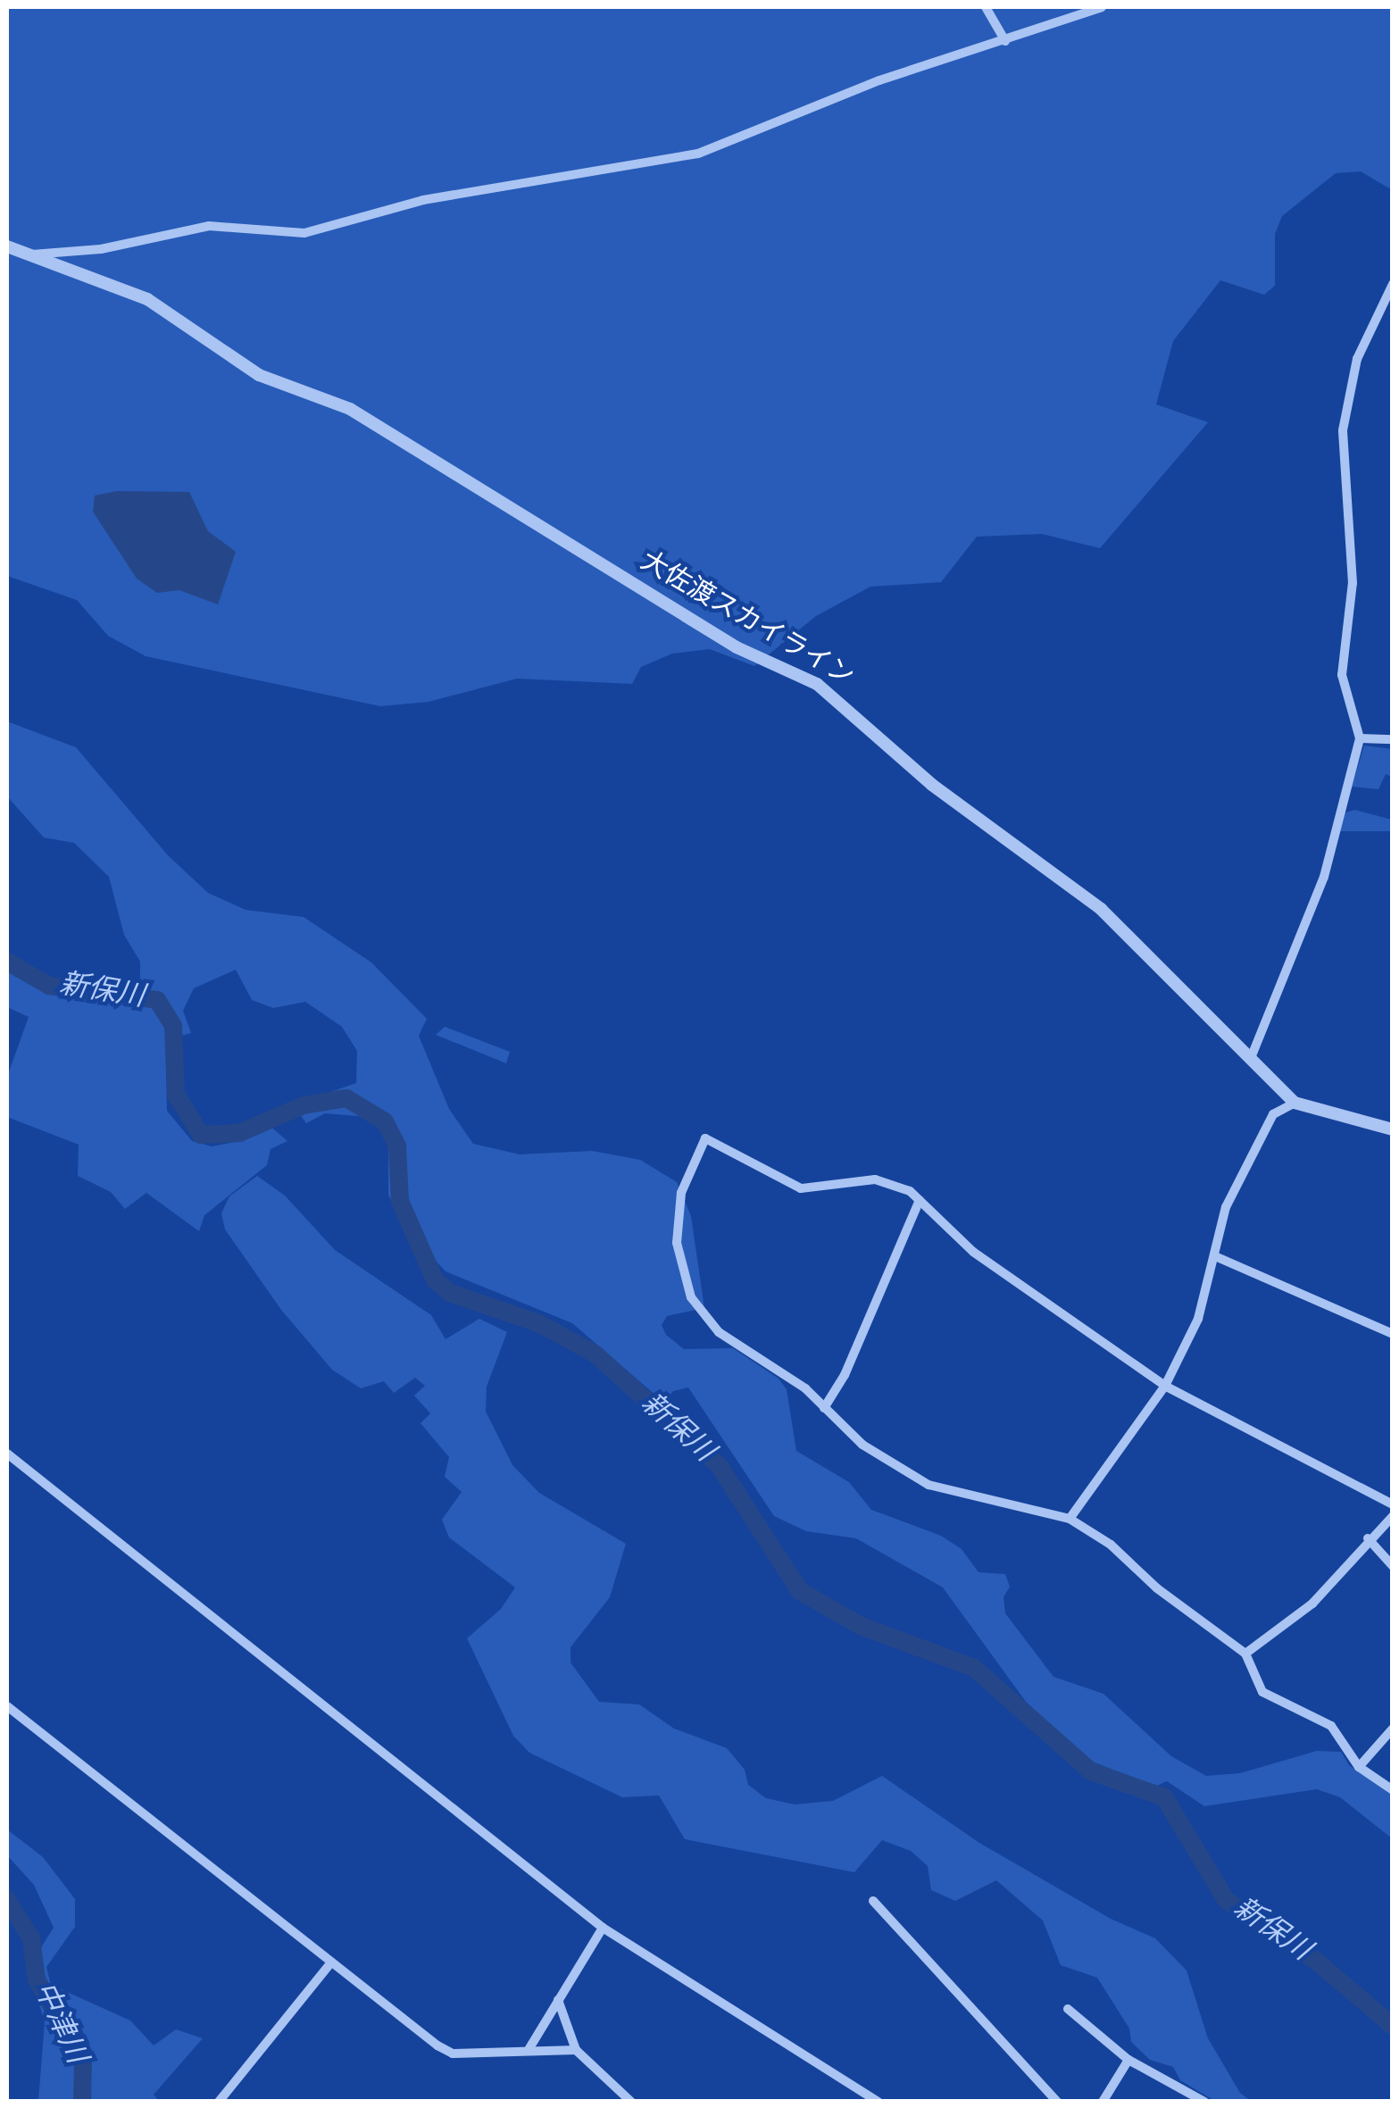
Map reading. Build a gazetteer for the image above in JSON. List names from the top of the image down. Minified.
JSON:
{"streets":{"street":["大佐渡スカイライン"]},"water":["新保川","中津川"]}
